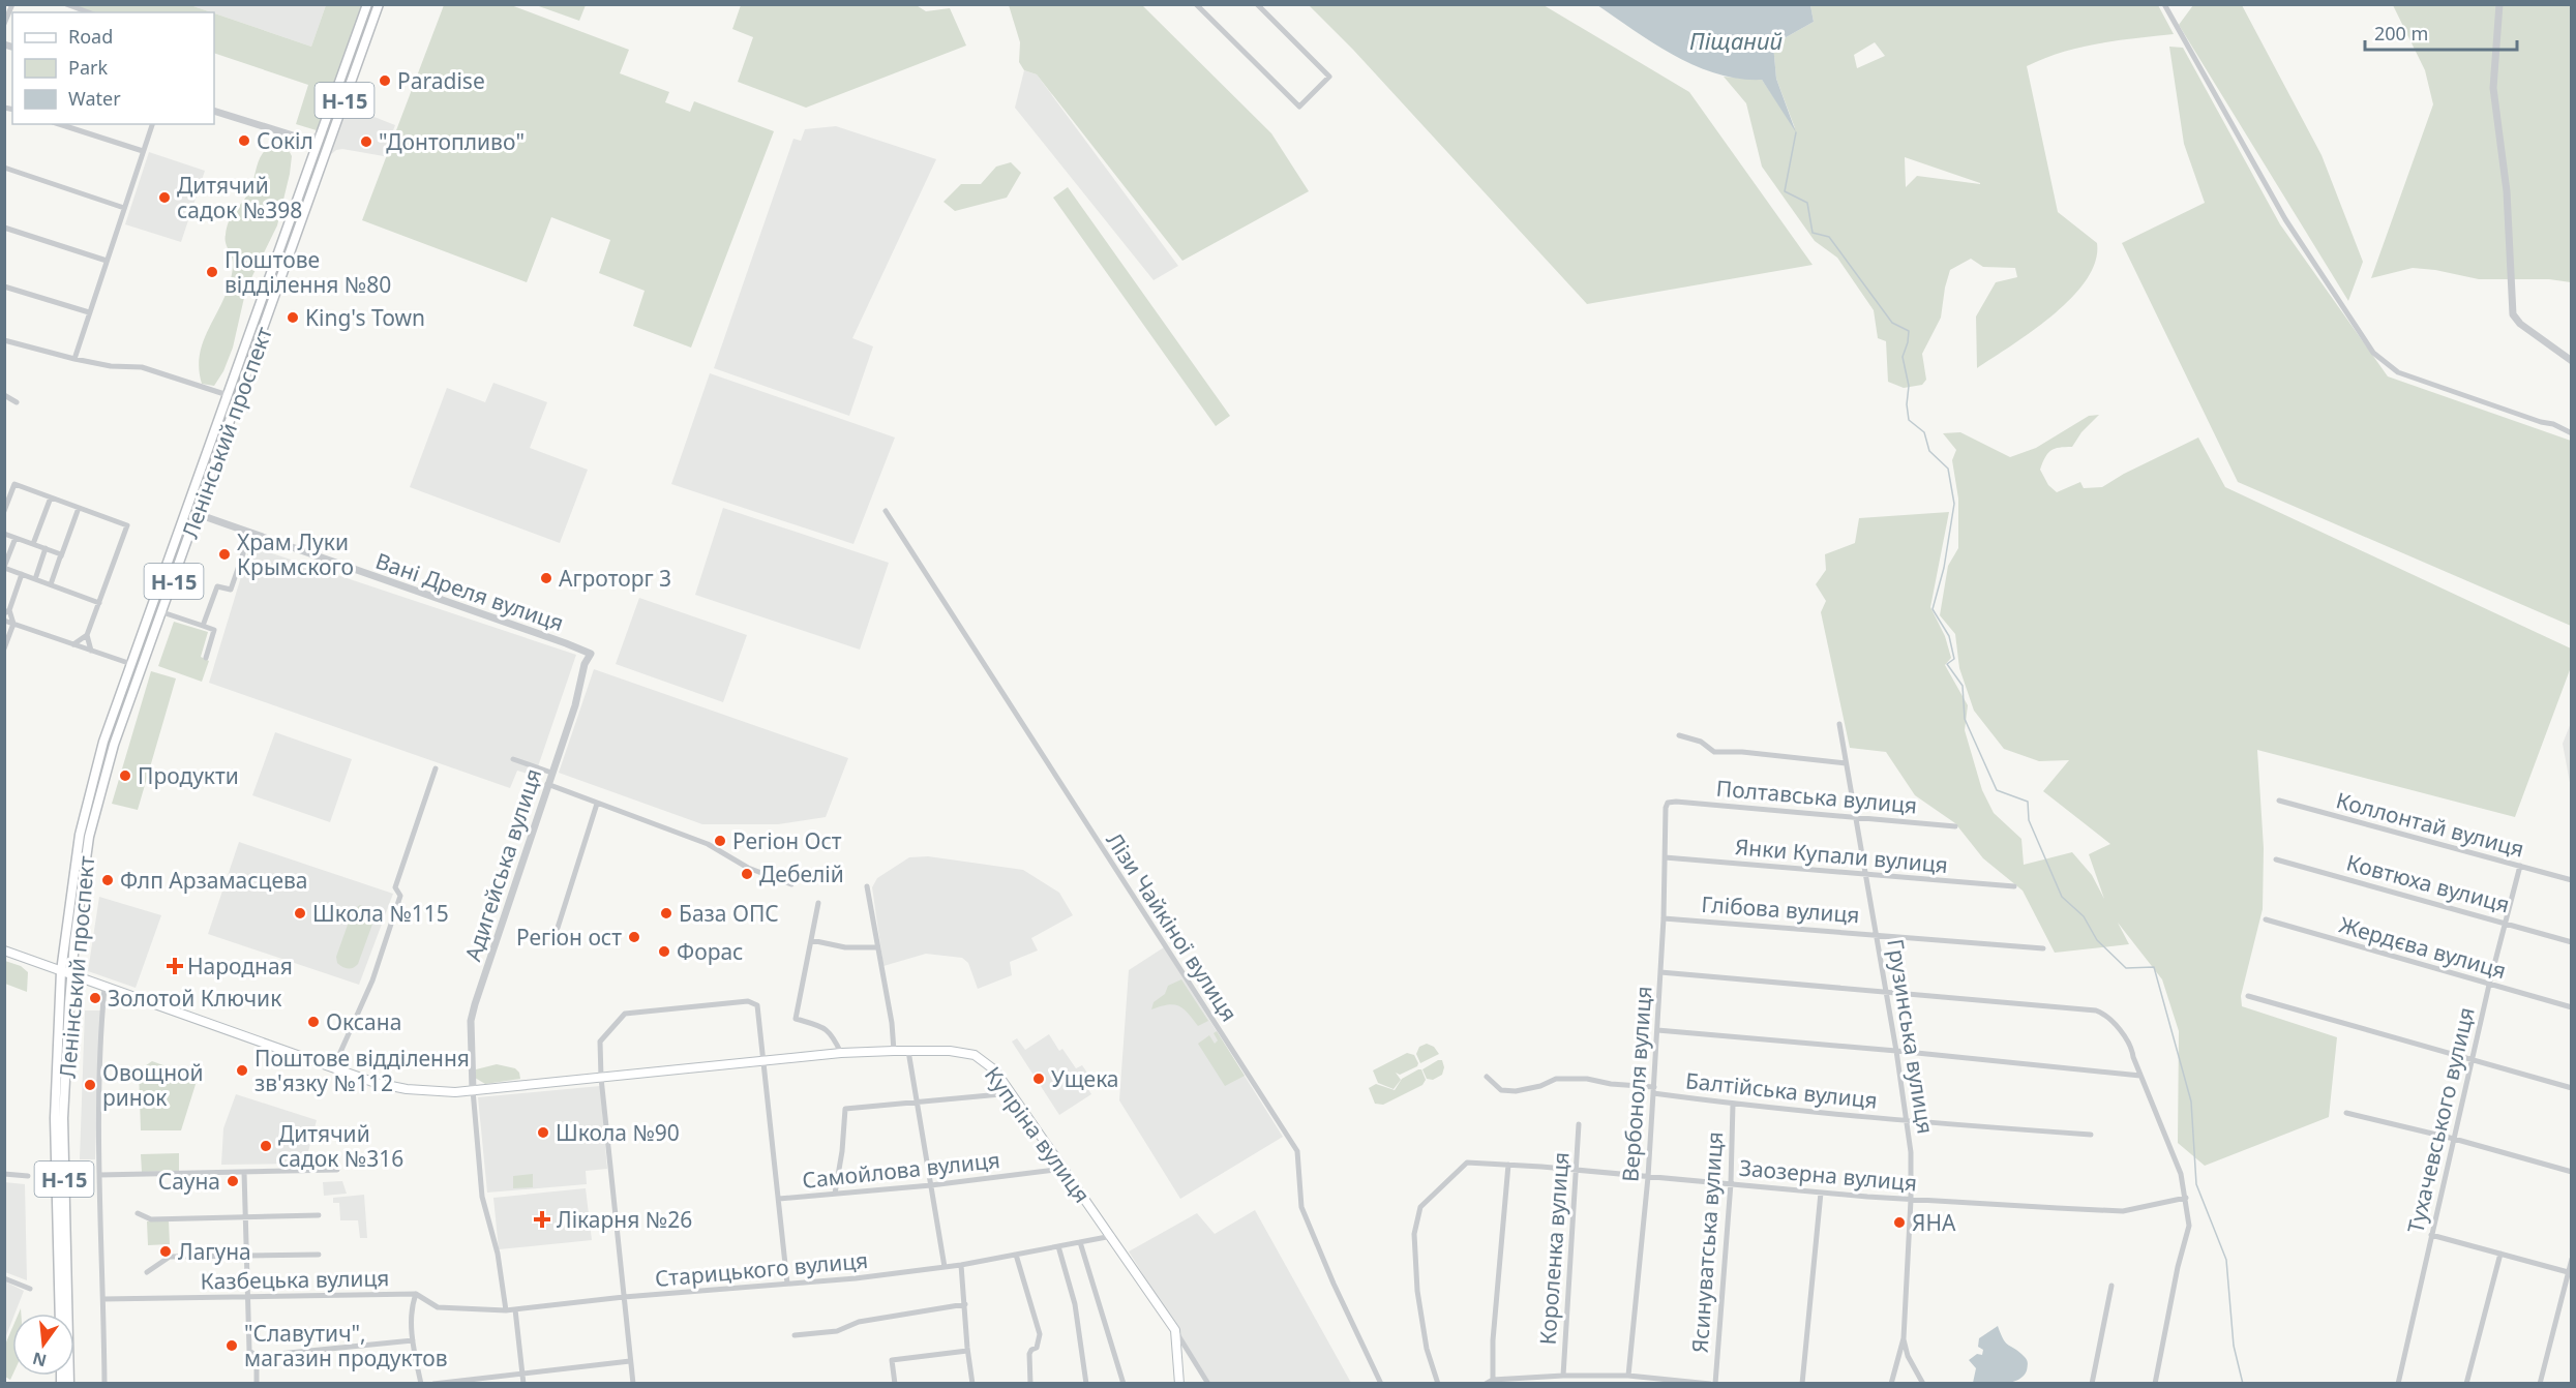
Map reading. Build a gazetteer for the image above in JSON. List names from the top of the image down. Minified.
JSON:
{"streets":{"main road":["Н-15","Ленінський проспект","Купріна вулиця"],"street":["Вані Дреля вулиця","Полтавська вулиця","Коллонтай вулиця","Янки Купали вулиця","Адигейська вулиця","Ковтюха вулиця","Глібова вулиця","Лізи Чайкіної вулиця","Жердєва вулиця","Грузинська вулиця","Вербоноля вулиця","Балтійська вулиця","Тухачевського вулиця","Самойлова вулиця","Заозерна вулиця","Ясинуватська вулиця","Короленка вулиця","Старицького вулиця","Казбецька вулиця"]},"crossings":[["Ленінський проспект","Вані Дреля вулиця"],["Ленінський проспект","Купріна вулиця"],["Вані Дреля вулиця","Адигейська вулиця"],["Полтавська вулиця","Грузинська вулиця"],["Полтавська вулиця","Вербоноля вулиця"],["Коллонтай вулиця","Тухачевського вулиця"],["Янки Купали вулиця","Грузинська вулиця"],["Янки Купали вулиця","Вербоноля вулиця"],["Адигейська вулиця","Купріна вулиця"],["Ковтюха вулиця","Тухачевського вулиця"],["Глібова вулиця","Грузинська вулиця"],["Глібова вулиця","Вербоноля вулиця"],["Жердєва вулиця","Тухачевського вулиця"],["Грузинська вулиця","Балтійська вулиця"],["Грузинська вулиця","Заозерна вулиця"],["Вербоноля вулиця","Балтійська вулиця"],["Вербоноля вулиця","Заозерна вулиця"],["Балтійська вулиця","Ясинуватська вулиця"],["Купріна вулиця","Самойлова вулиця"],["Купріна вулиця","Старицького вулиця"],["Заозерна вулиця","Ясинуватська вулиця"],["Заозерна вулиця","Короленка вулиця"],["Старицького вулиця","Казбецька вулиця"]],"water":["Піщаний"],"places":{"other":["Paradise","Сокіл","\"Донтопливо\"","Дитячий садок №398","Поштове відділення №80","King's Town","Храм Луки Крымского","Агроторг 3","Продукти","Регіон Ост","Дебелій","Флп Арзамасцева","Школа №115","База ОПС","Регіон ост","Форас","Золотой Ключик","Оксана","Поштове відділення зв'язку №112","Ущека","Овощной ринок","Школа №90","Дитячий садок №316","Сауна","ЯНА","Лагуна","\"Славутич\", магазин продуктов"],"health":["Народная","Лікарня №26"]},"legend":["Road","Park","Water"],"scale_bar":"200 m","north":"bottom"}
